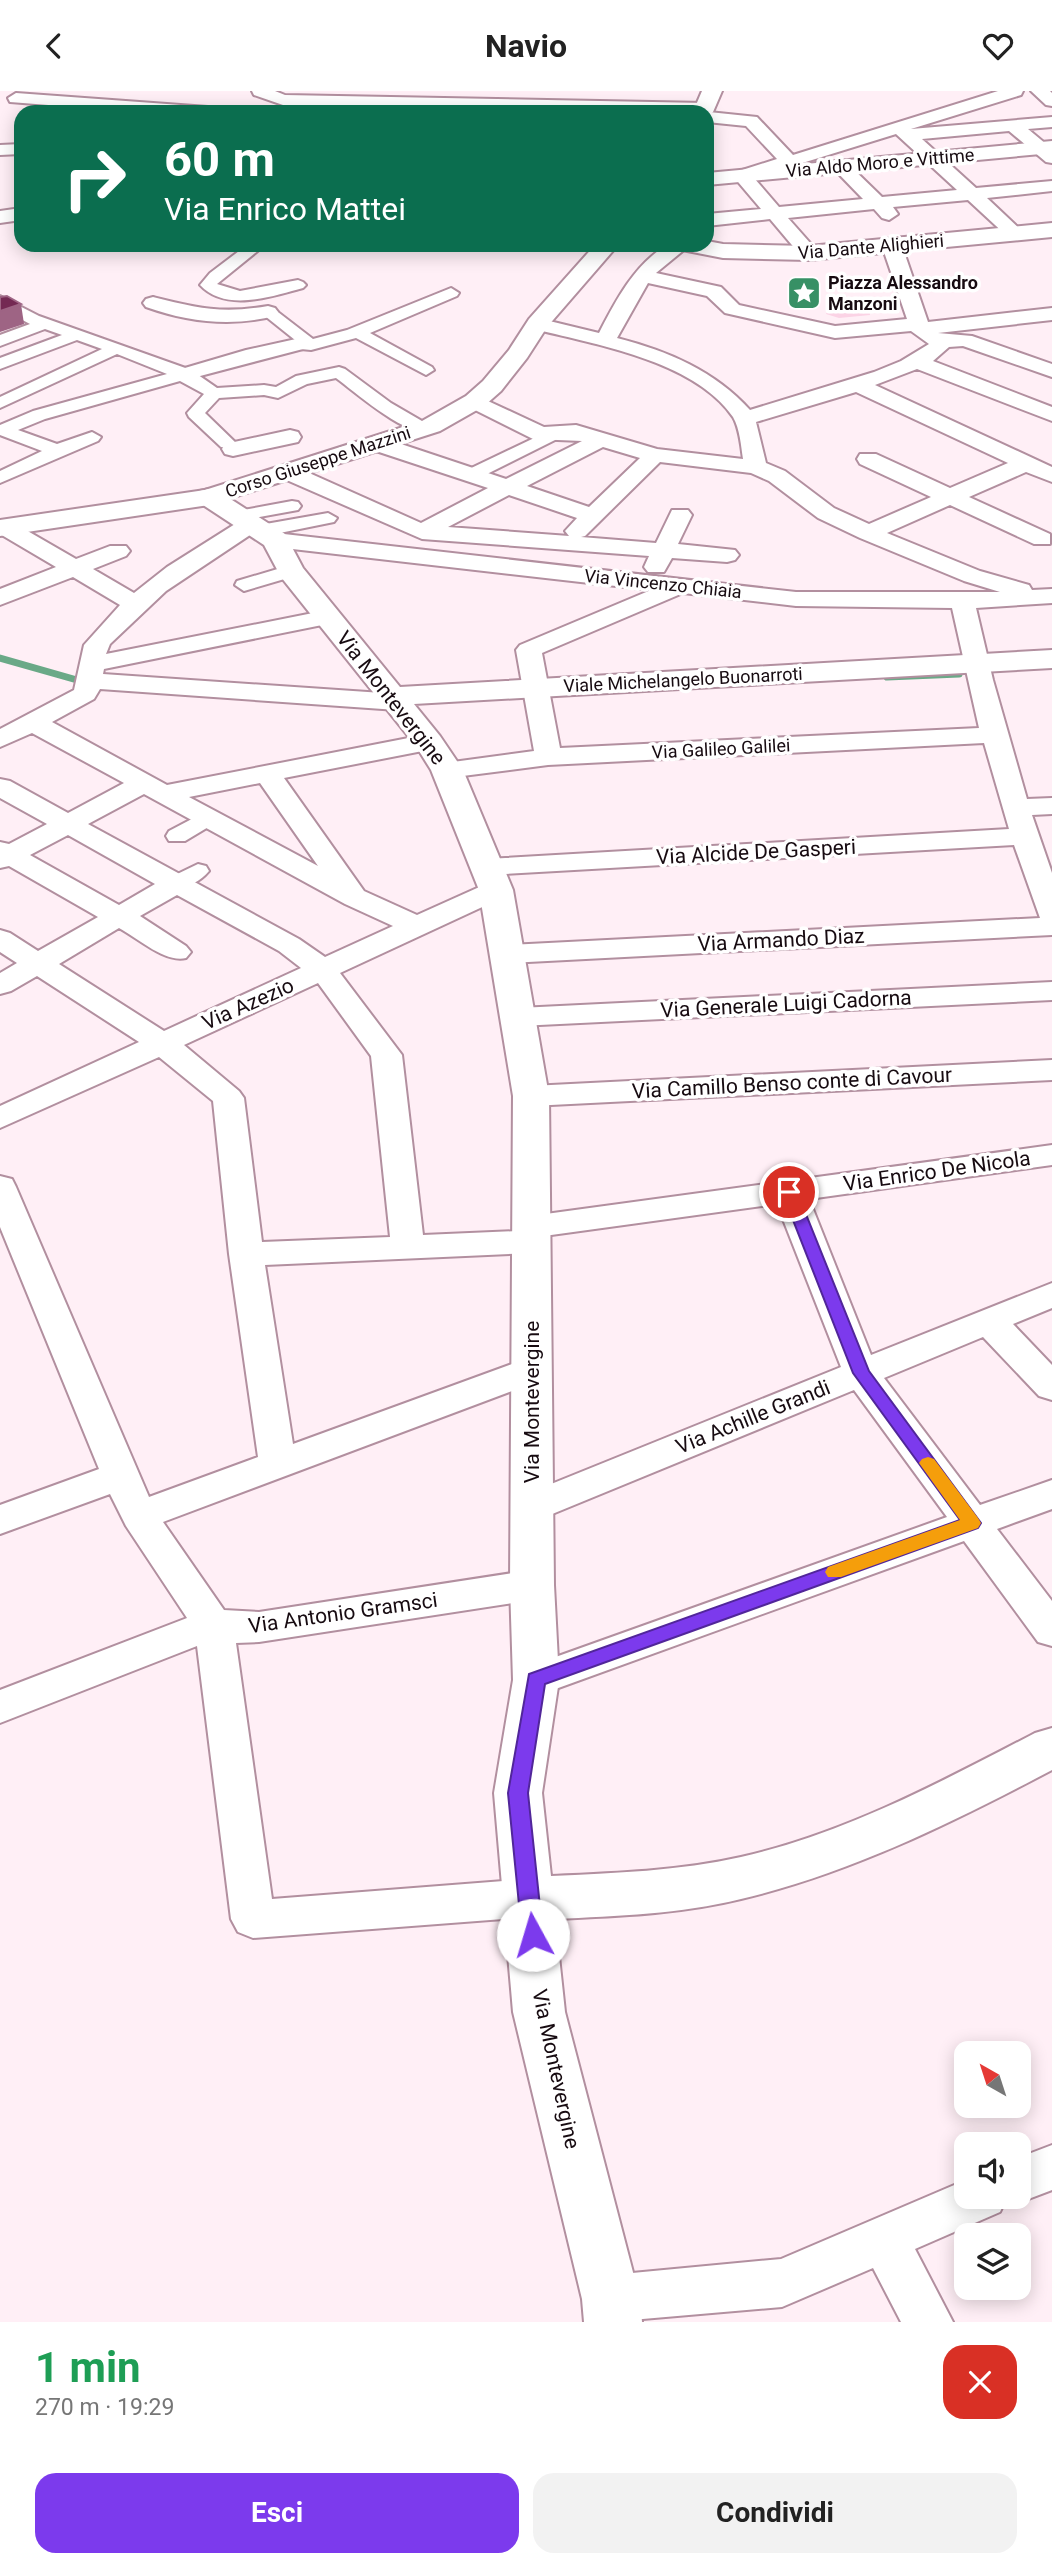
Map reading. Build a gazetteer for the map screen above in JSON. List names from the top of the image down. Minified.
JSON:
{"streets":{"street":["Via Aldo Moro e Vittime","Via Dante Alighieri","Corso Giuseppe Mazzini","Via Vincenzo Chiaia","Via Montevergine","Via Galileo Galilei","Via Alcide De Gasperi","Via Armando Diaz","Via Azezio","Via Generale Luigi Cadorna","Via Camillo Benso conte di Cavour","Via Enrico De Nicola","Via Achille Grandi","Via Antonio Gramsci"]},"crossings":[["Corso Giuseppe Mazzini","Via Montevergine"],["Via Vincenzo Chiaia","Via Montevergine"],["Via Montevergine","Via Galileo Galilei"],["Via Montevergine","Via Alcide De Gasperi"],["Via Montevergine","Via Armando Diaz"],["Via Montevergine","Via Azezio"],["Via Montevergine","Via Generale Luigi Cadorna"],["Via Montevergine","Via Camillo Benso conte di Cavour"],["Via Montevergine","Via Enrico De Nicola"],["Via Montevergine","Via Achille Grandi"],["Via Montevergine","Via Antonio Gramsci"],["Via Alcide De Gasperi","Via Azezio"]],"places":{"place":["Piazza Alessandro Manzoni"]},"north":"top left","page":{"header":"Navio","turn":["60 m","Via Enrico Mattei"],"heading":["1 min","270 m · 19:29"],"buttons":["Esci","Condividi"]}}
